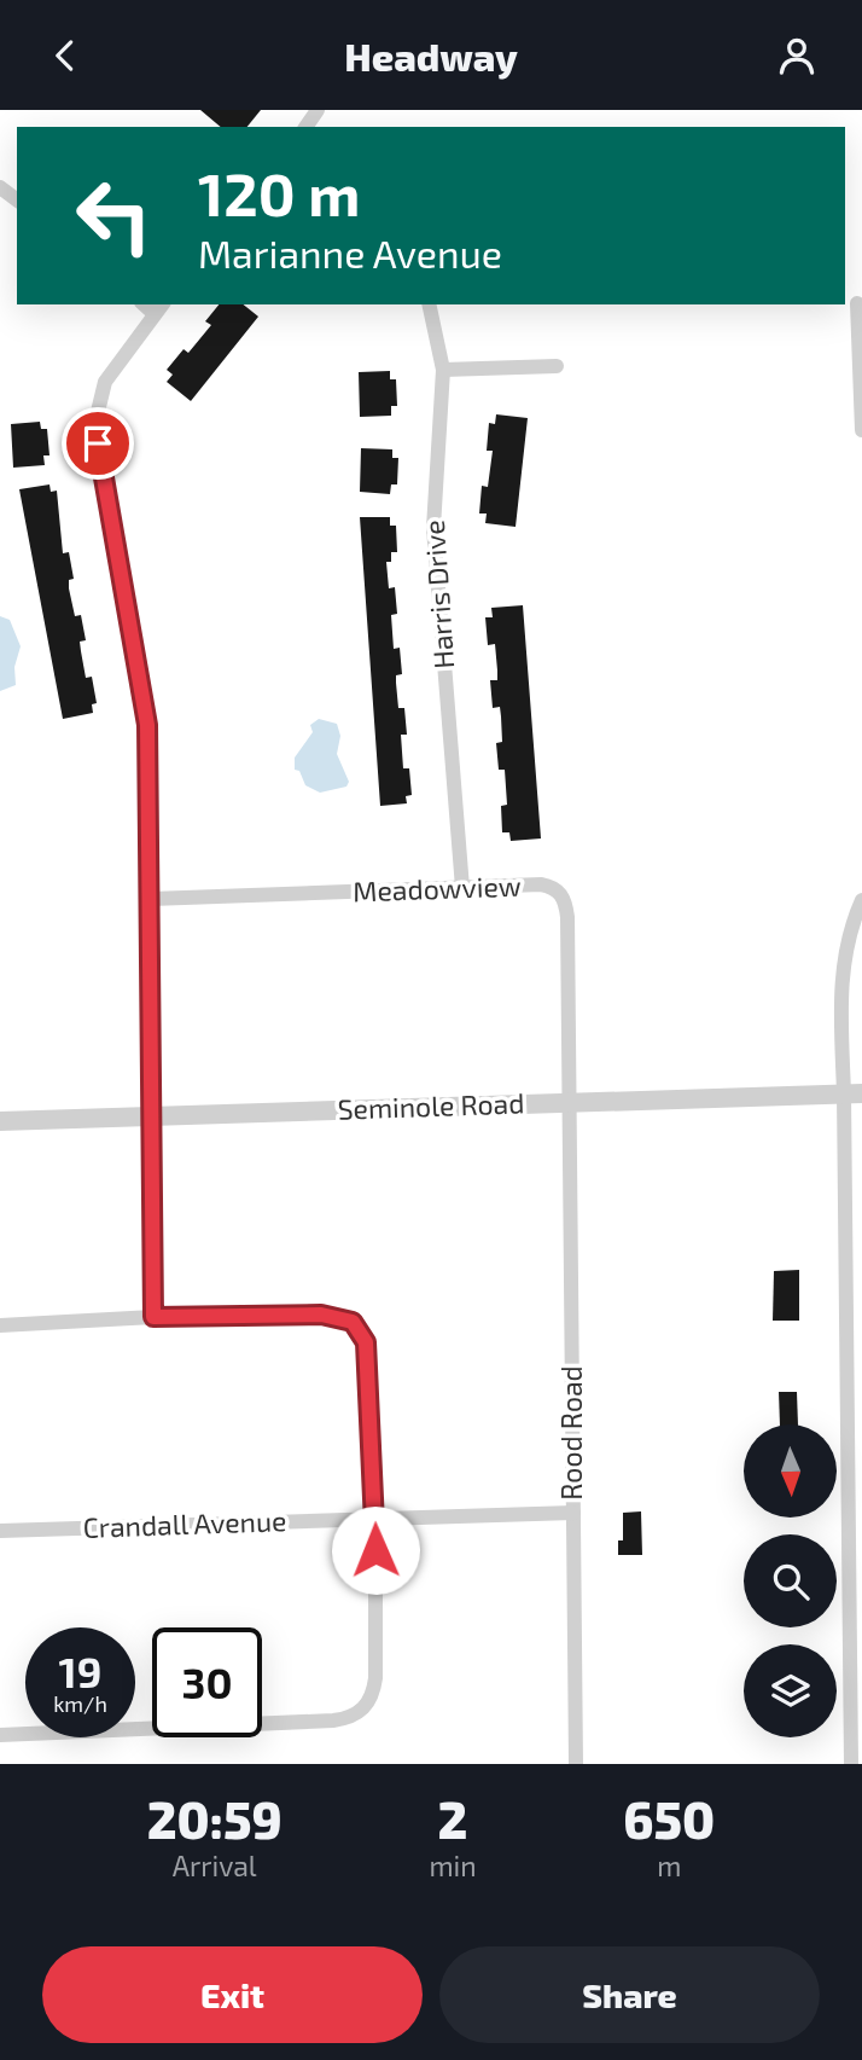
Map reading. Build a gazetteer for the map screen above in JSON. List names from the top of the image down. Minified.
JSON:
{"streets":{"street":["Harris Drive","Meadowview","Seminole Road","Rood Road","Crandall Avenue"]},"crossings":[["Harris Drive","Meadowview"],["Meadowview","Seminole Road"],["Meadowview","Rood Road"],["Seminole Road","Rood Road"],["Rood Road","Crandall Avenue"]],"north":"bottom","page":{"header":"Headway","turn":["120 m","Marianne Avenue"],"speed":"19 km/h","limit":"30","eta":["20:59","Arrival","2","min","650","m"],"buttons":["Exit","Share"]}}
